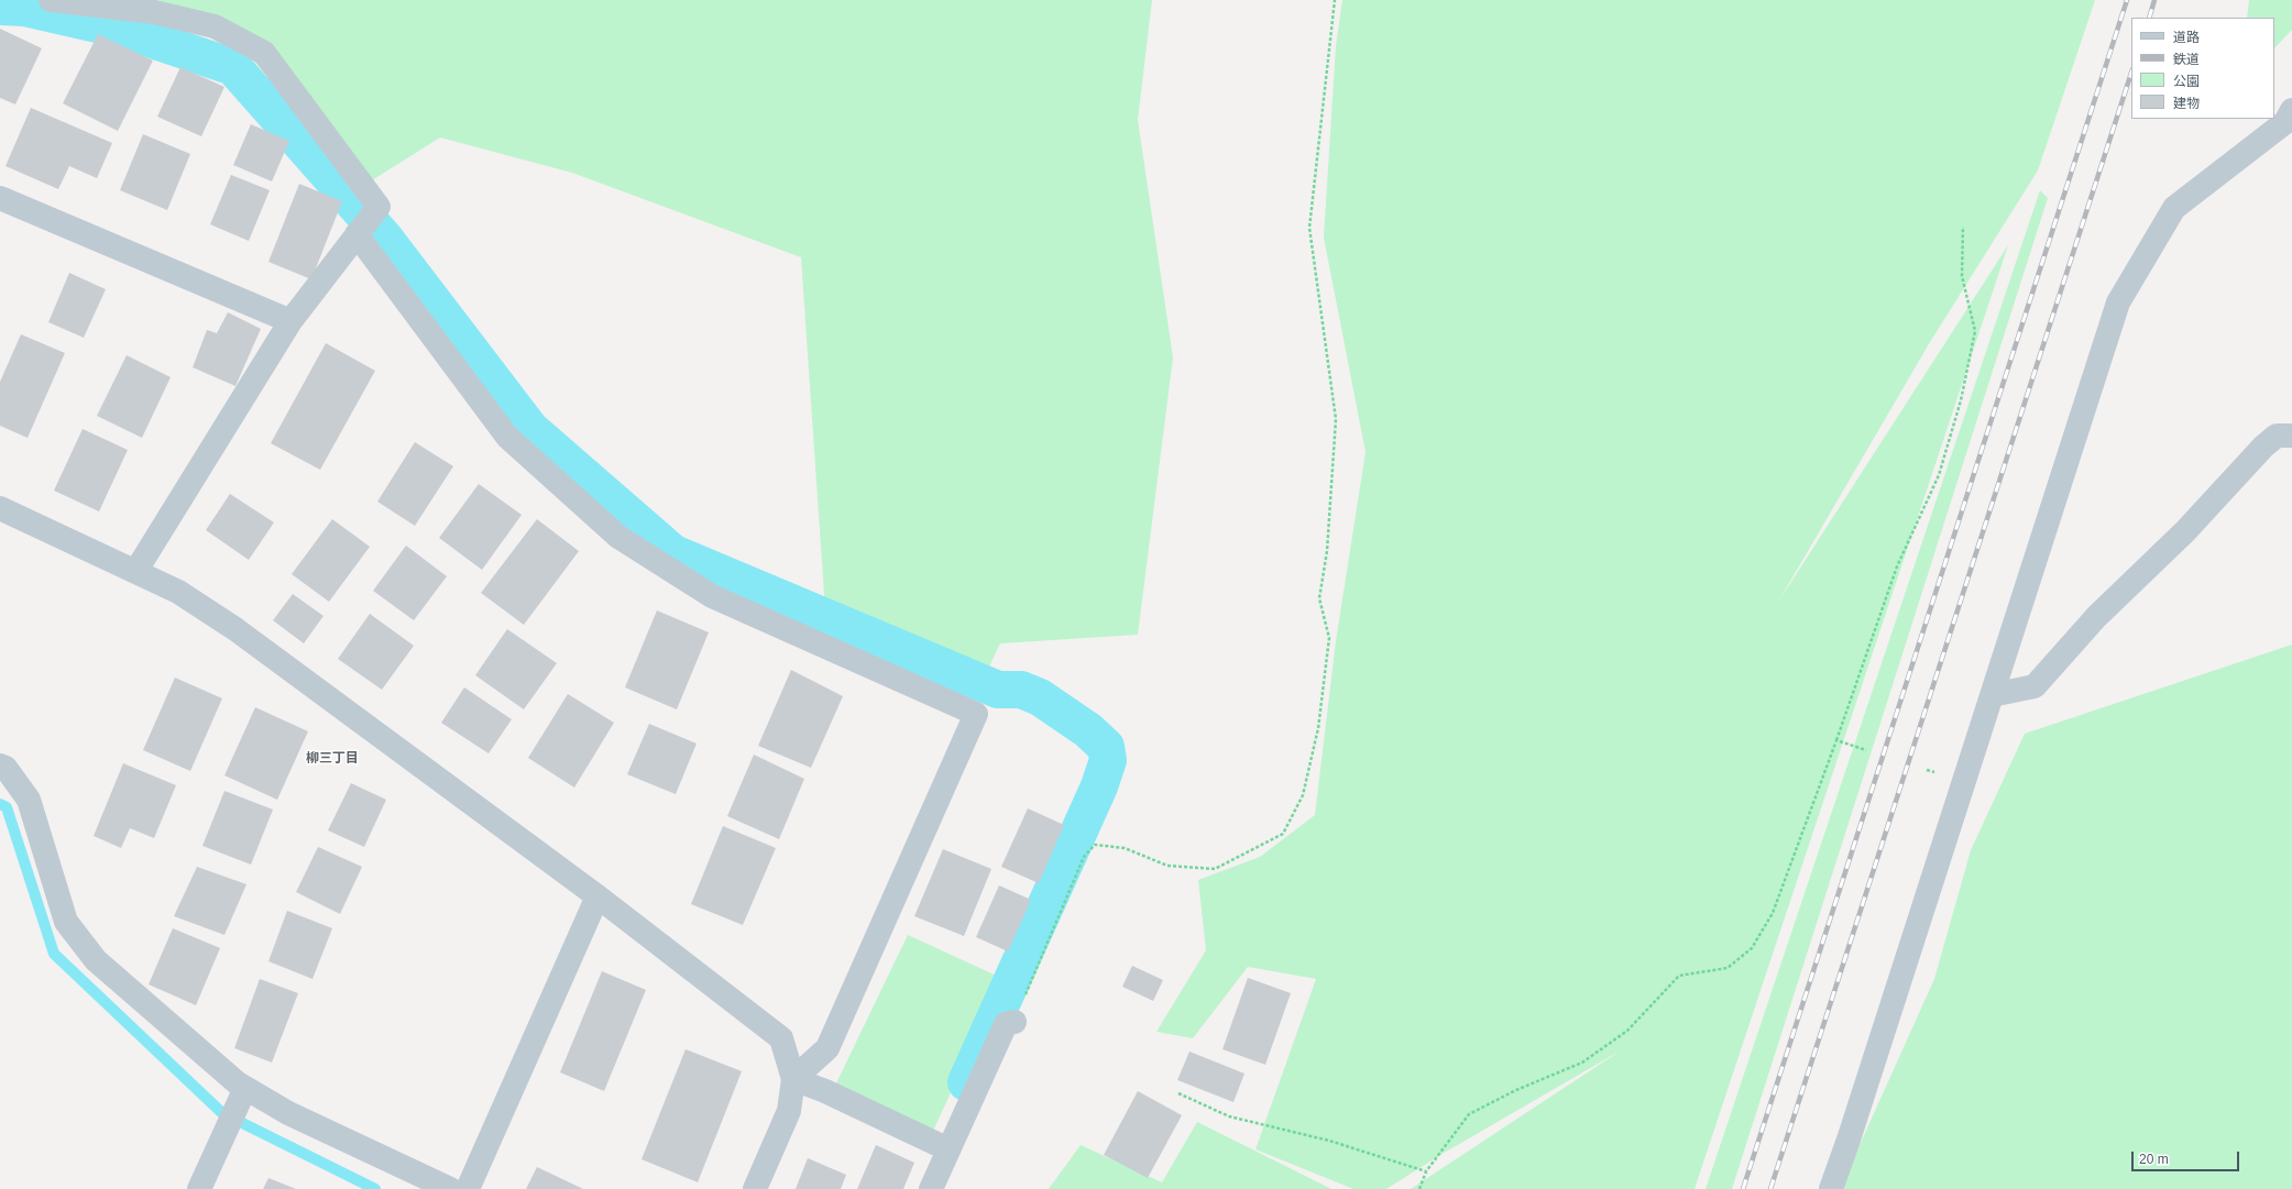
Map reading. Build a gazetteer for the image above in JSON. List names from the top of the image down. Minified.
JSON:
{"districts":["柳三丁目"],"legend":["道路","鉄道","公園","建物"],"scale_bar":"20 m"}
